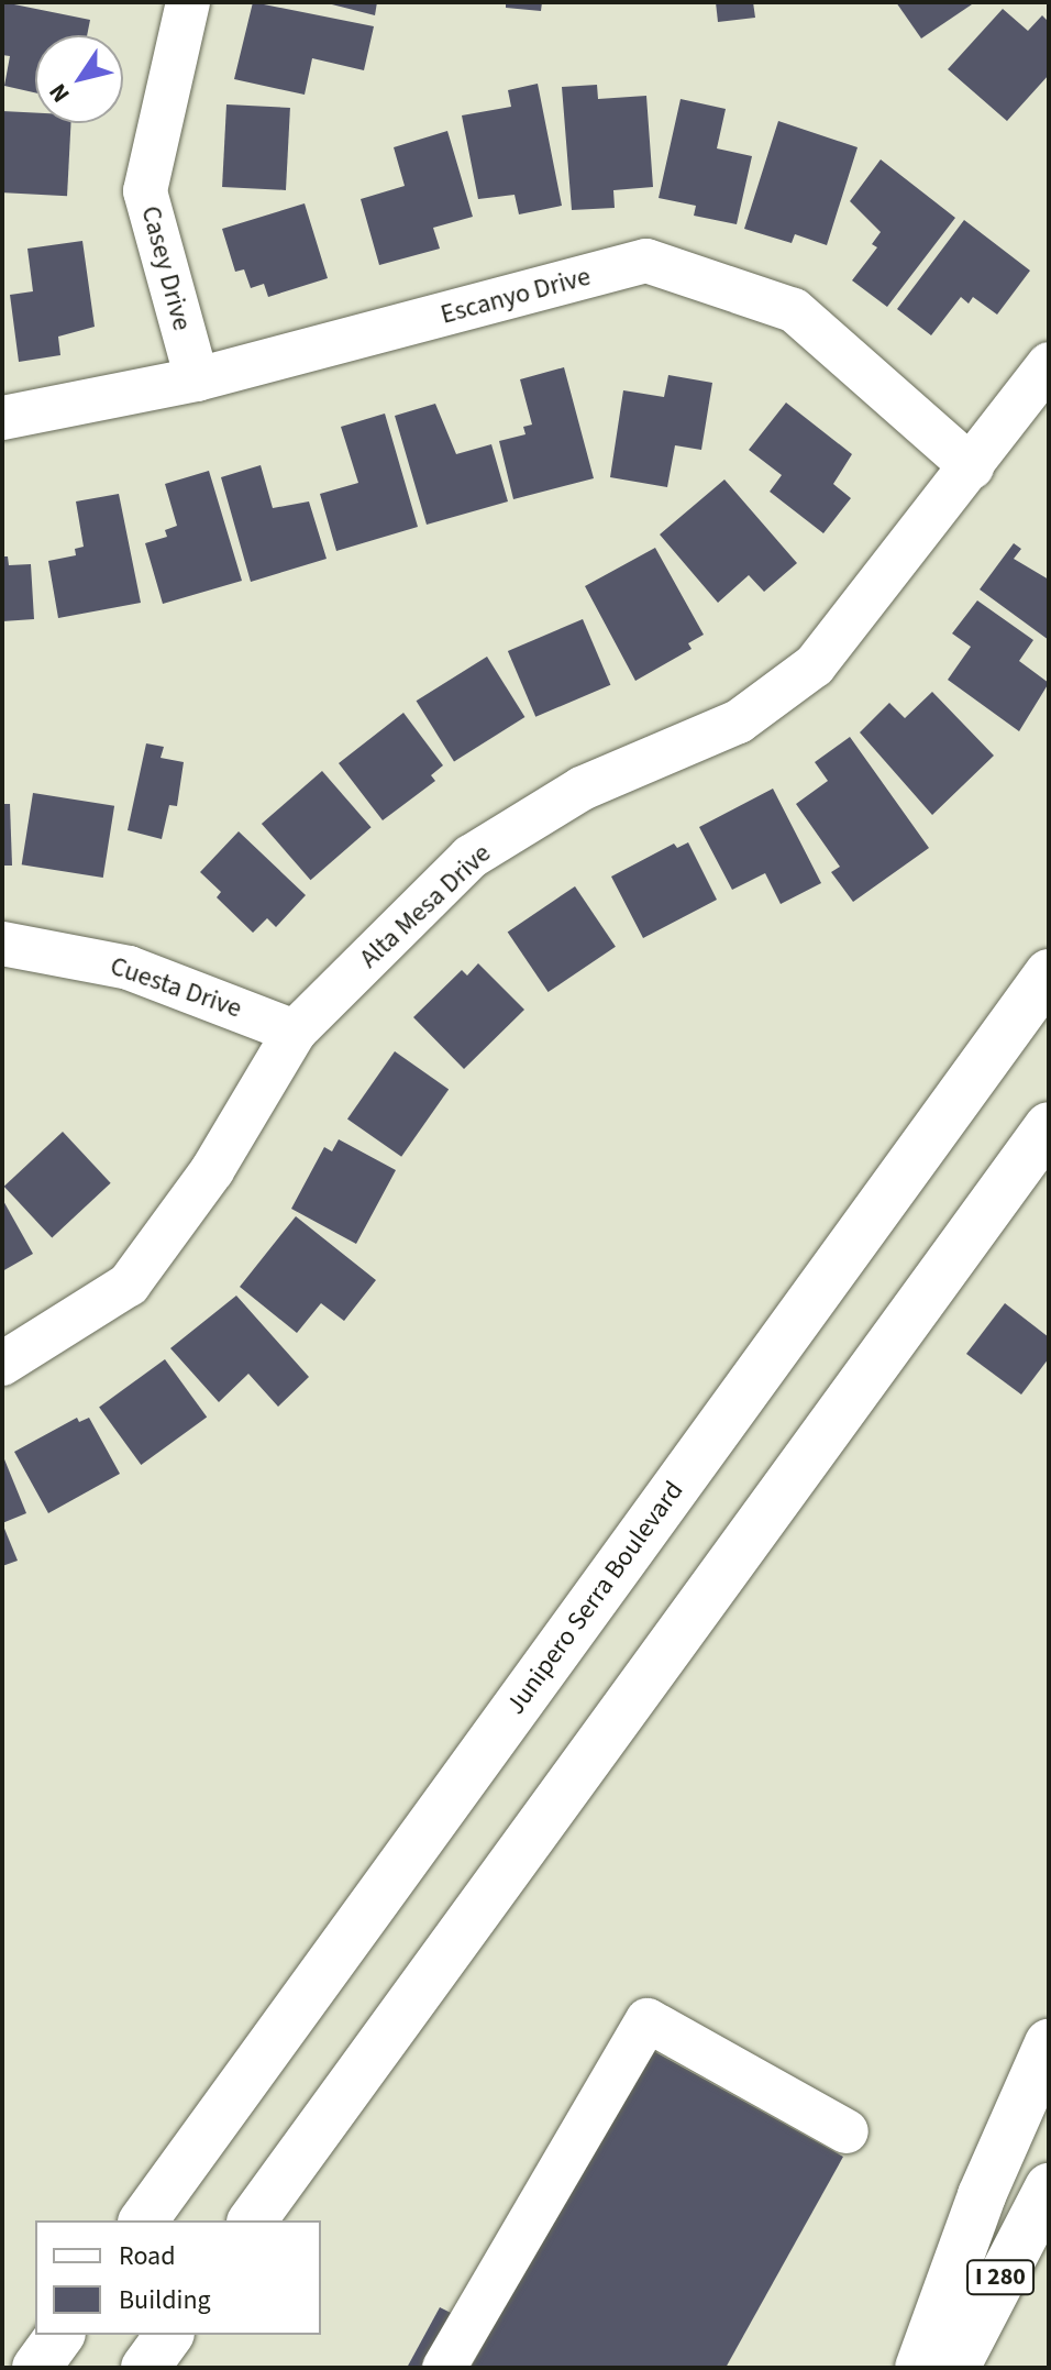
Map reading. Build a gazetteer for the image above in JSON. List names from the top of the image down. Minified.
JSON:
{"streets":{"main road":["Junipero Serra Boulevard","I 280"],"street":["Casey Drive","Escanyo Drive","Alta Mesa Drive","Cuesta Drive"]},"crossings":[["Casey Drive","Escanyo Drive"],["Escanyo Drive","Alta Mesa Drive"],["Alta Mesa Drive","Cuesta Drive"]],"legend":["Road","Building"],"north":"bottom left"}
